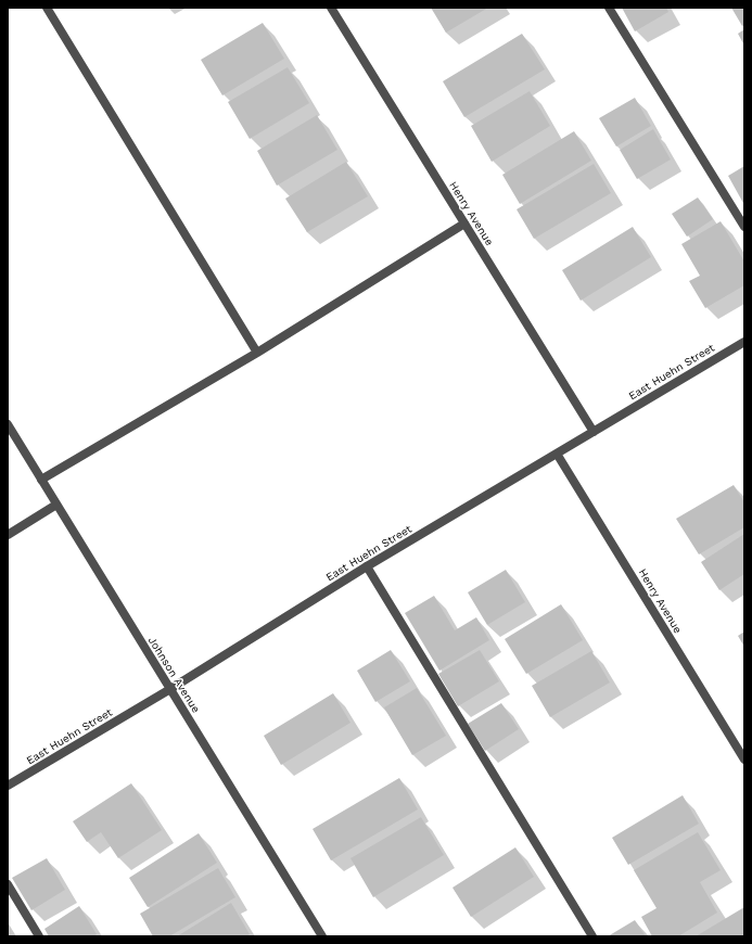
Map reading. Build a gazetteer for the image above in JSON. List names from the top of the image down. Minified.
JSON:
{"streets":{"street":["Henry Avenue","East Huehn Street","Johnson Avenue"]},"crossings":[["Henry Avenue","East Huehn Street"],["East Huehn Street","Johnson Avenue"]]}
